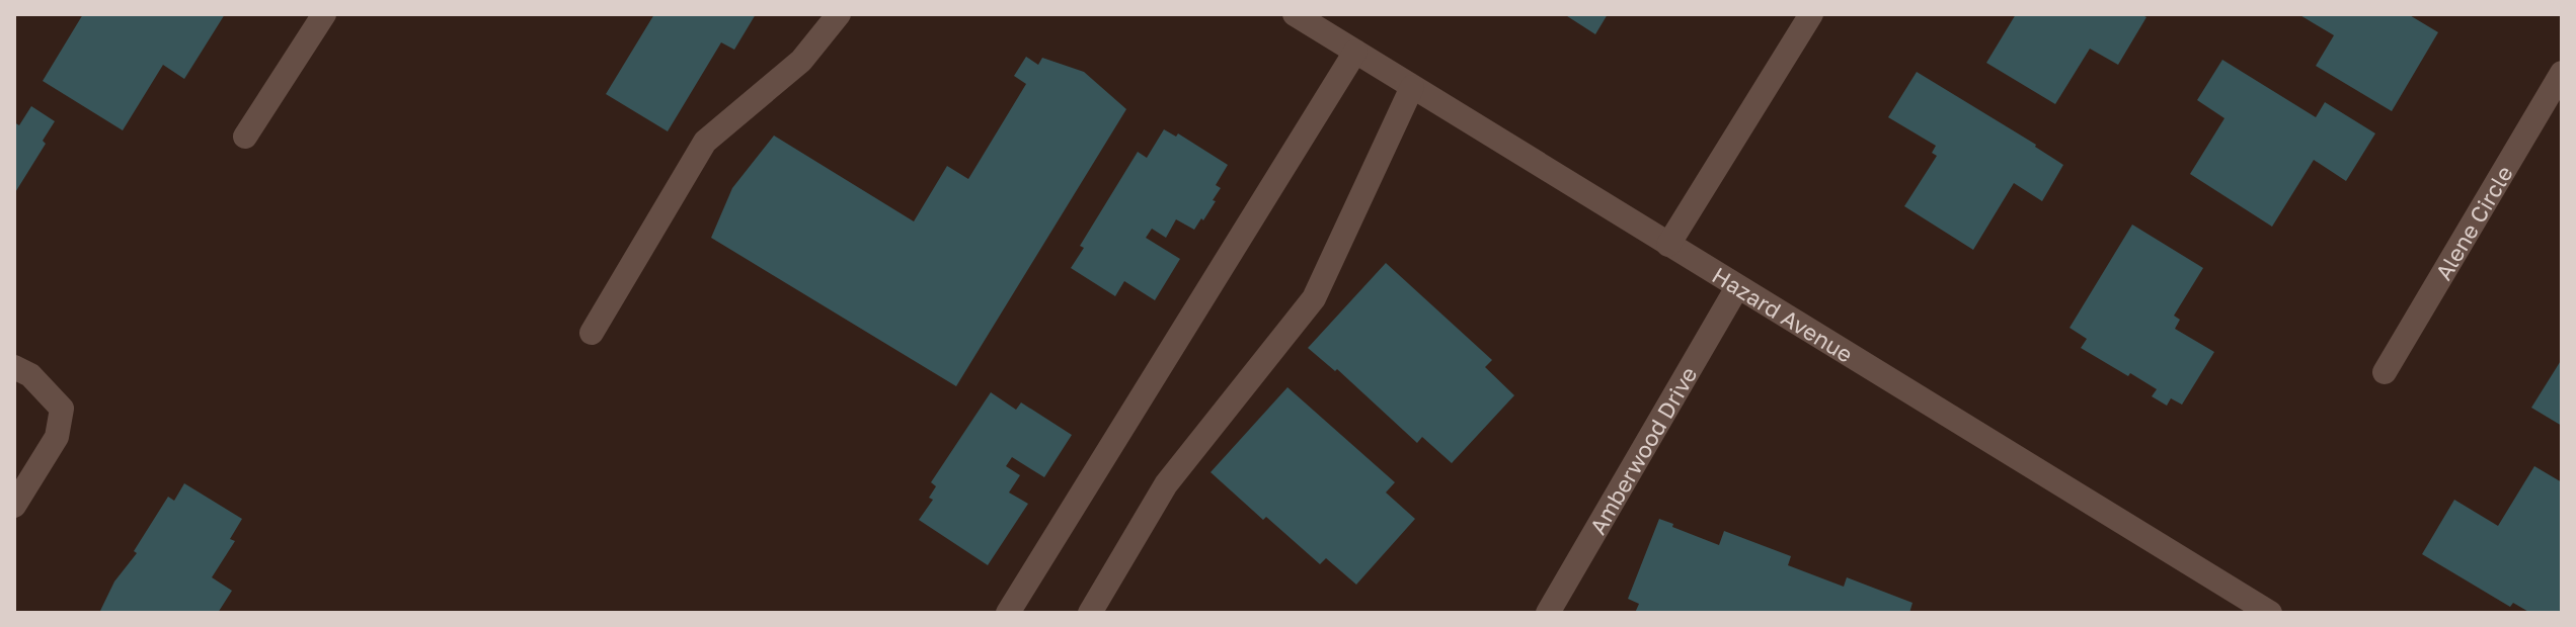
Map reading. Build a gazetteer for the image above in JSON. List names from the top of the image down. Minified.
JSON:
{"streets":{"street":["Alene Circle","Hazard Avenue","Amberwood Drive"]},"crossings":[["Hazard Avenue","Amberwood Drive"]]}
